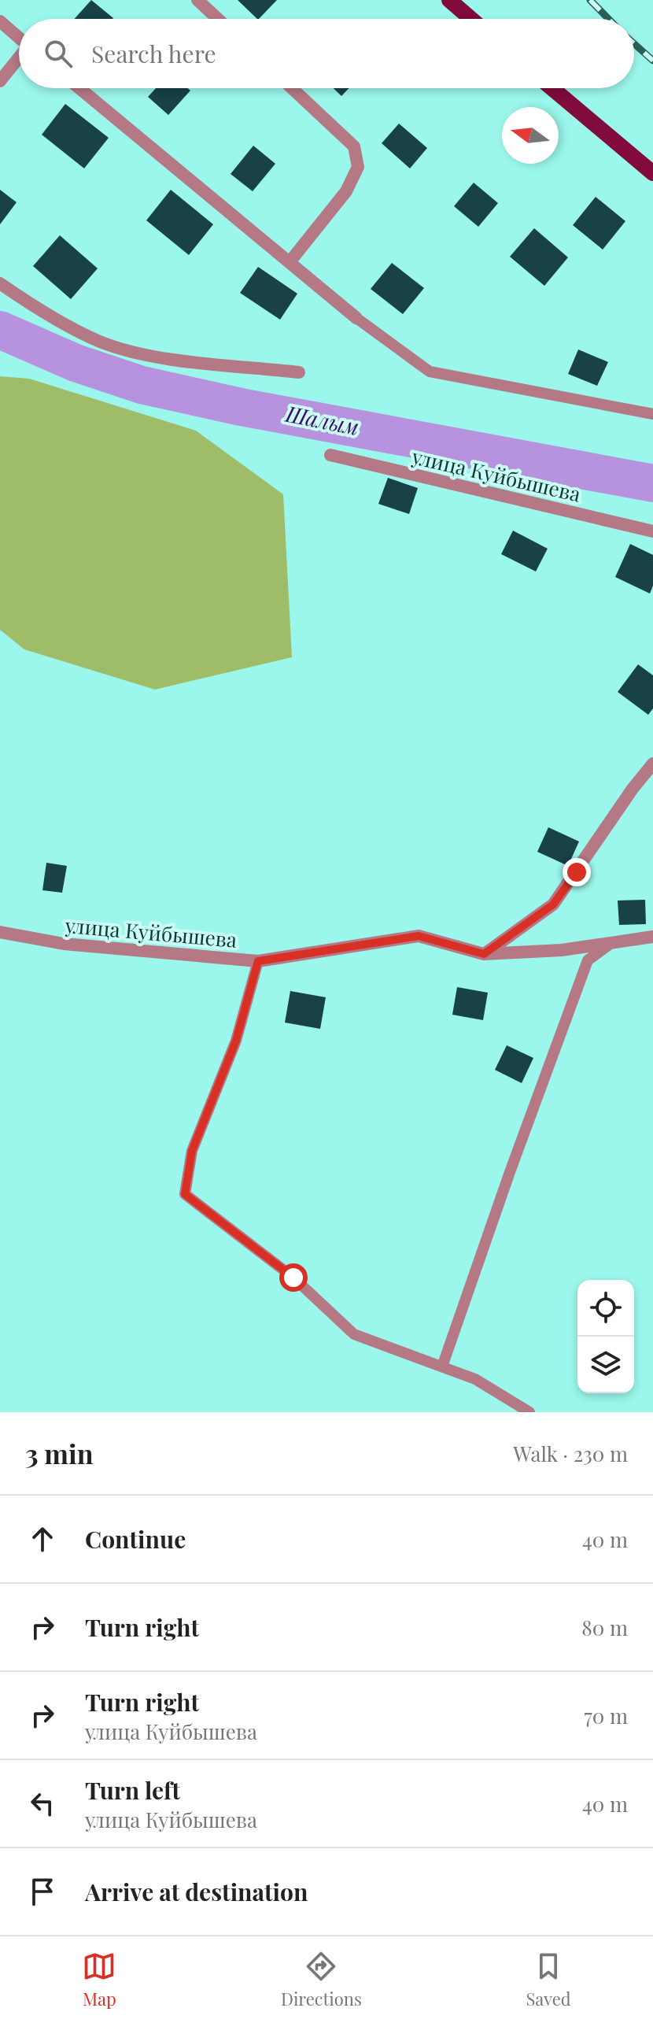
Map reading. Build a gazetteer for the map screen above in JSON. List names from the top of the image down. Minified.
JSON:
{"streets":{"street":["улица Куйбышева"]},"water":["Шалым"],"north":"left","page":{"search":"Search here","heading":["3 min","Walk · 230 m"],"list":[["Continue","40 m"],["Turn right","80 m"],["Turn right","улица Куйбышева","70 m"],["Turn left","улица Куйбышева","40 m"],"Arrive at destination"],"nav":["Map","Directions","Saved"]}}
